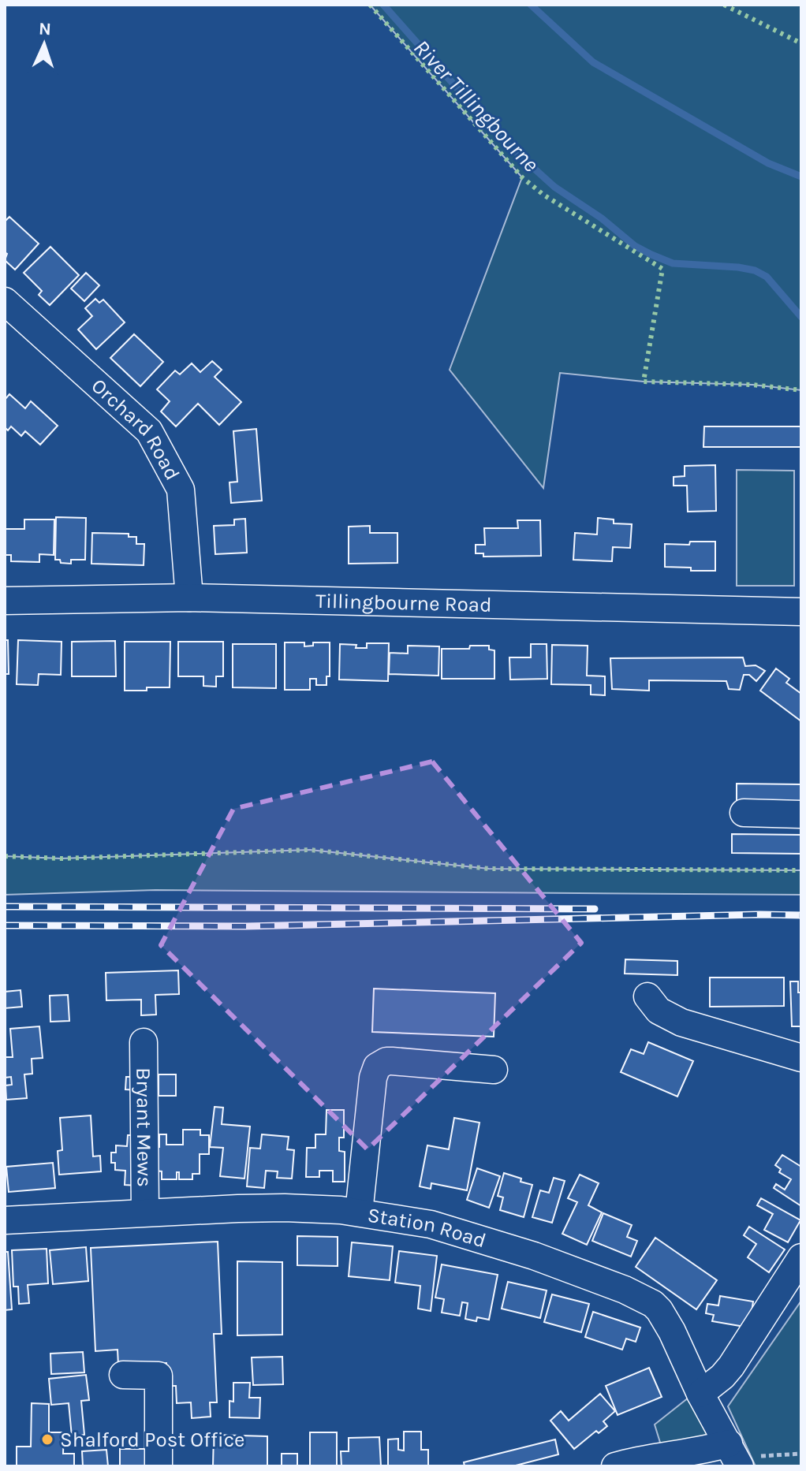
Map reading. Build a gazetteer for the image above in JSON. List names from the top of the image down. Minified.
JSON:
{"streets":{"street":["Orchard Road","Tillingbourne Road","Bryant Mews","Station Road"]},"crossings":[["Orchard Road","Tillingbourne Road"],["Bryant Mews","Station Road"]],"water":["River Tillingbourne"],"places":["Shalford Post Office"],"north":"top"}
